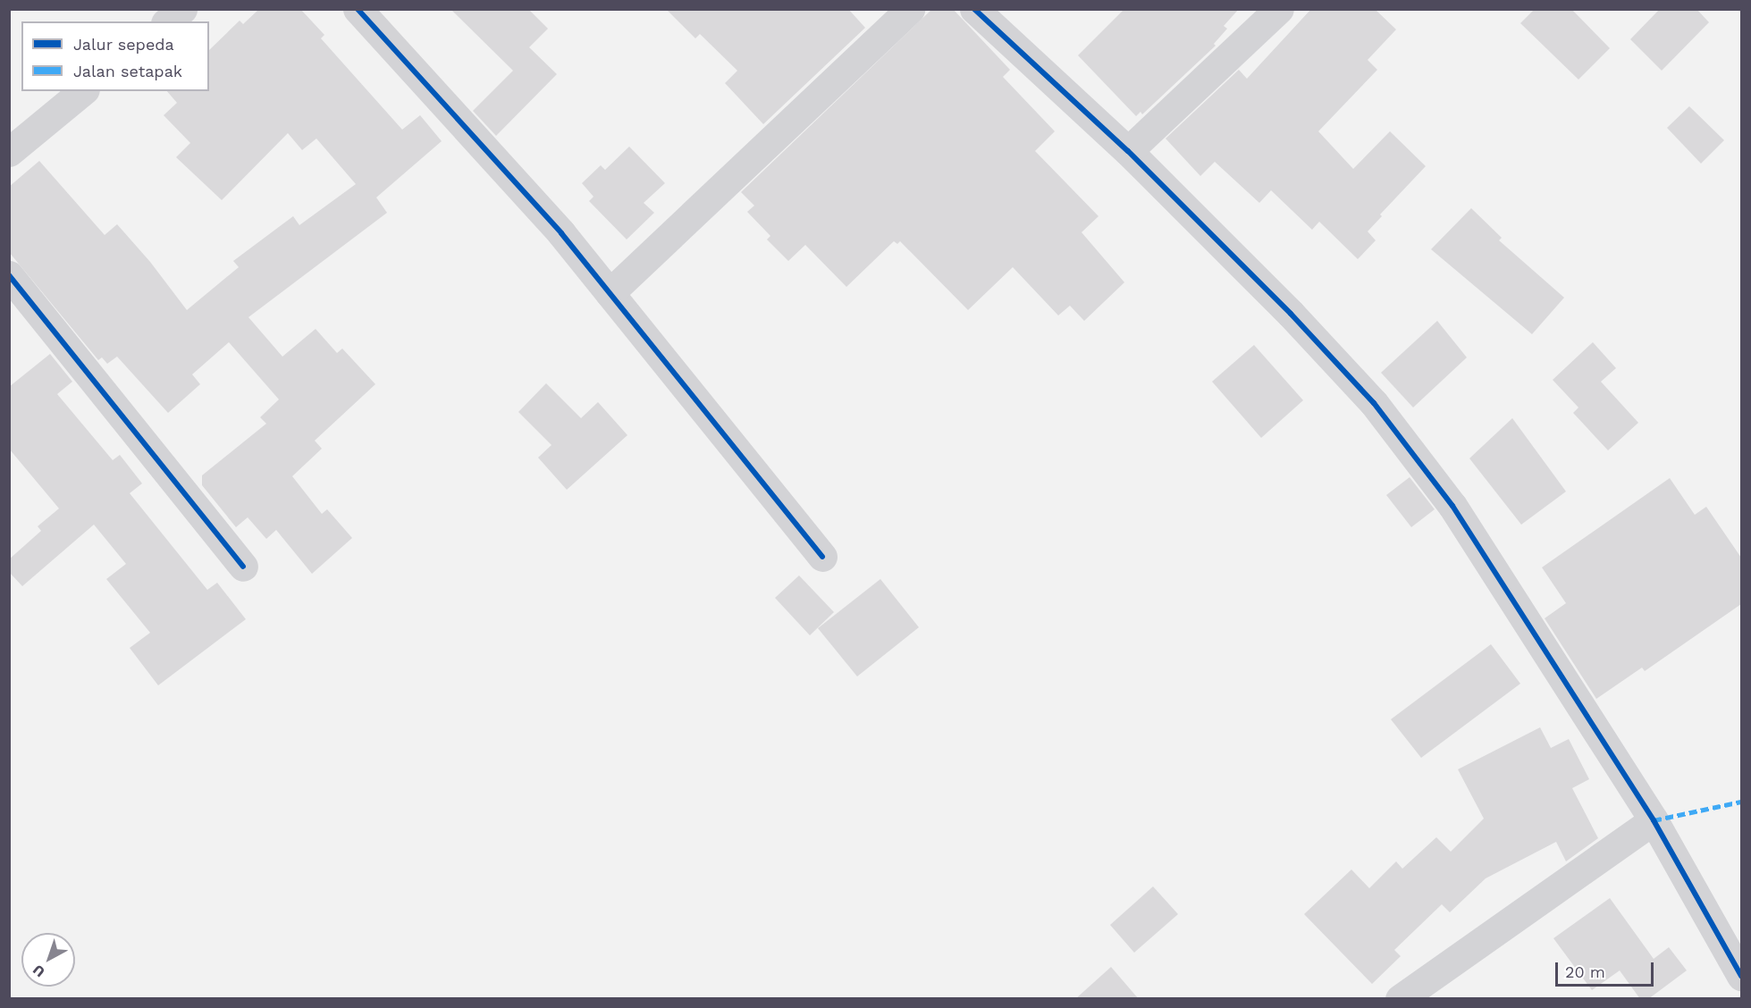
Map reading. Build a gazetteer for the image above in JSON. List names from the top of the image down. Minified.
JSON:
{"legend":["Jalur sepeda","Jalan setapak"],"scale_bar":"20 m","north":"bottom left"}
